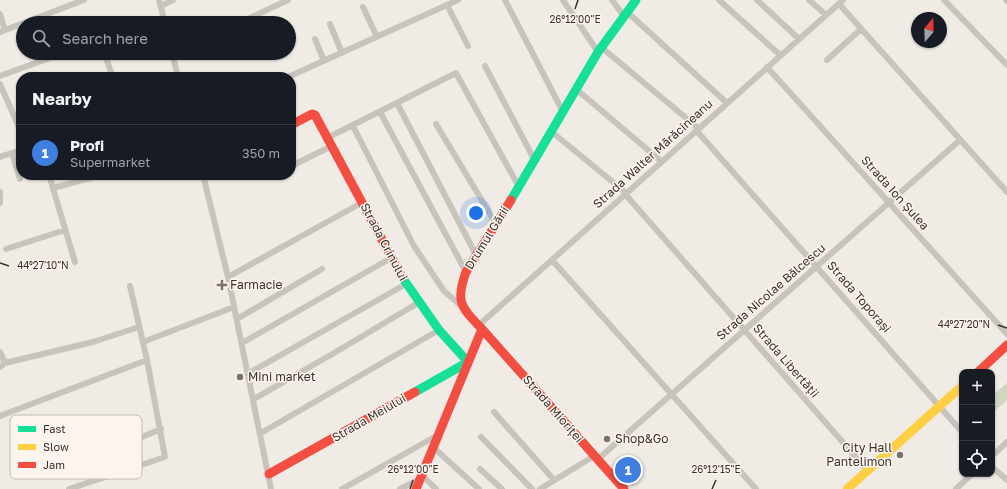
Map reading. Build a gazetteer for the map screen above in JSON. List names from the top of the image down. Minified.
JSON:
{"streets":{"street":["Strada Walter Mărăcineanu","Strada Ion Șulea","Drumul Gării","Strada Crinului","Strada Nicolae Bălcescu","Strada Toporași","Strada Libertății","Strada Mioriței","Strada Meiului"]},"crossings":[["Strada Walter Mărăcineanu","Strada Ion Șulea"],["Strada Walter Mărăcineanu","Strada Toporași"],["Strada Walter Mărăcineanu","Strada Libertății"],["Strada Walter Mărăcineanu","Strada Mioriței"],["Strada Ion Șulea","Strada Nicolae Bălcescu"],["Drumul Gării","Strada Toporași"],["Drumul Gării","Strada Libertății"],["Strada Crinului","Strada Meiului"],["Strada Nicolae Bălcescu","Strada Toporași"],["Strada Nicolae Bălcescu","Strada Libertății"],["Strada Nicolae Bălcescu","Strada Mioriței"]],"places":{"health":["Farmacie"],"other":["Mini market","Shop&Go","City Hall Pantelimon"]},"legend":["Fast","Slow","Jam"],"north":"top","page":{"search":"Search here","heading":"Nearby","list":[{"mark":"1","name":"Profi","note":"Supermarket","value":"350 m"}],"map_buttons":["+","−"],"pins":"1"},"coordinates":["26°12'00\"E","44°27'10\"N","44°27'20\"N","26°12'15\"E"]}
